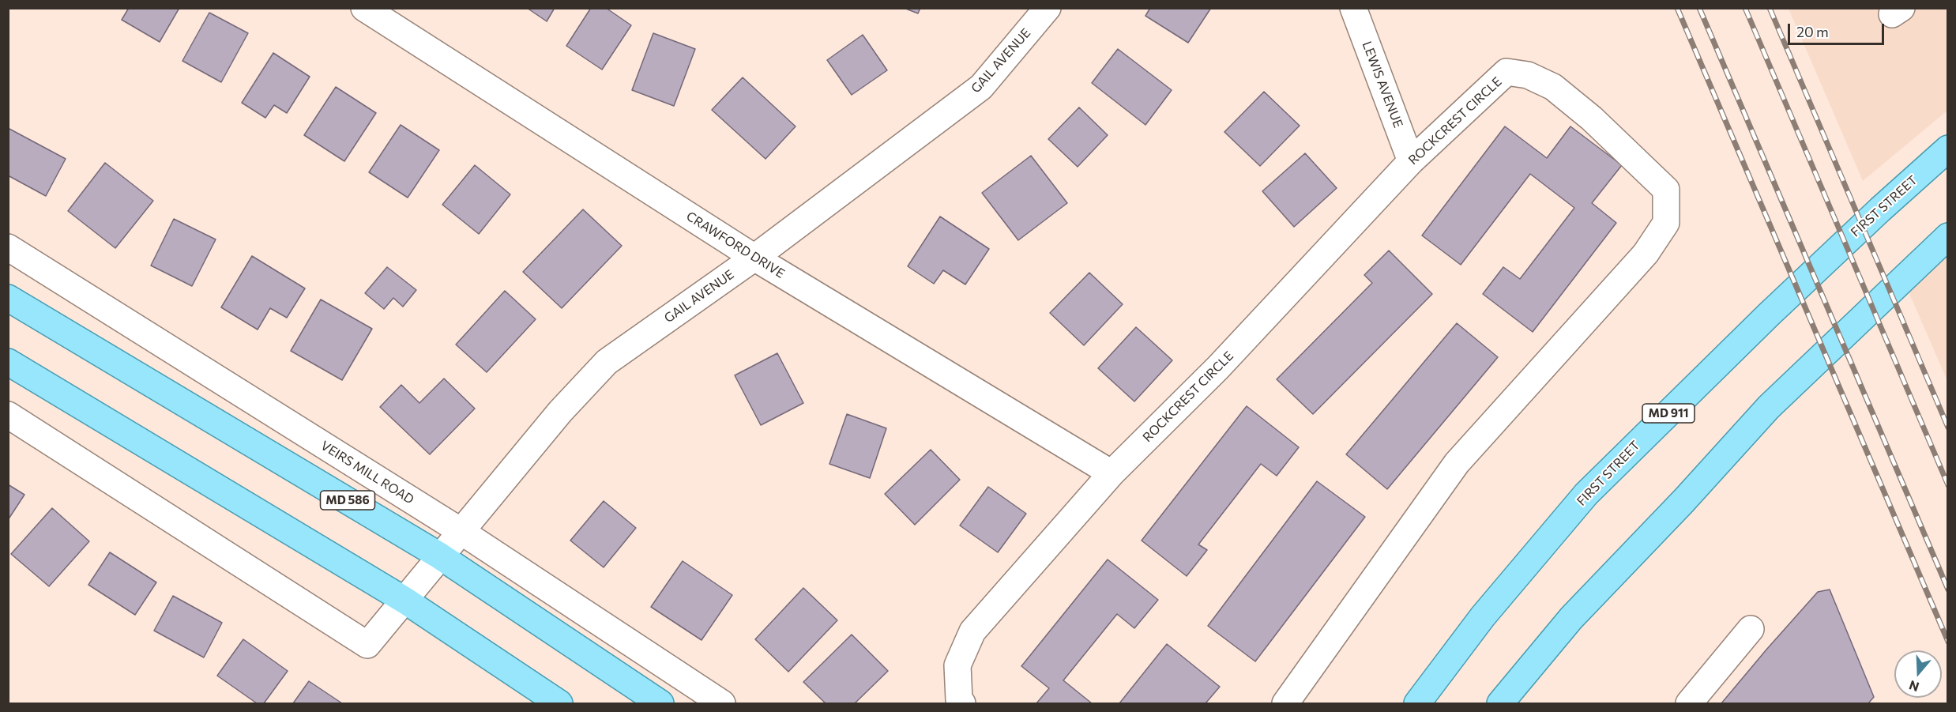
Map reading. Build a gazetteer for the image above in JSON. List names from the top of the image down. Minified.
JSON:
{"streets":{"main road":["FIRST STREET","MD 911","MD 586"],"street":["GAIL AVENUE","LEWIS AVENUE","ROCKCREST CIRCLE","CRAWFORD DRIVE","VEIRS MILL ROAD"]},"crossings":[["GAIL AVENUE","CRAWFORD DRIVE"],["GAIL AVENUE","VEIRS MILL ROAD"],["GAIL AVENUE","MD 586"],["LEWIS AVENUE","ROCKCREST CIRCLE"],["ROCKCREST CIRCLE","CRAWFORD DRIVE"]],"scale_bar":"20 m","north":"bottom"}
